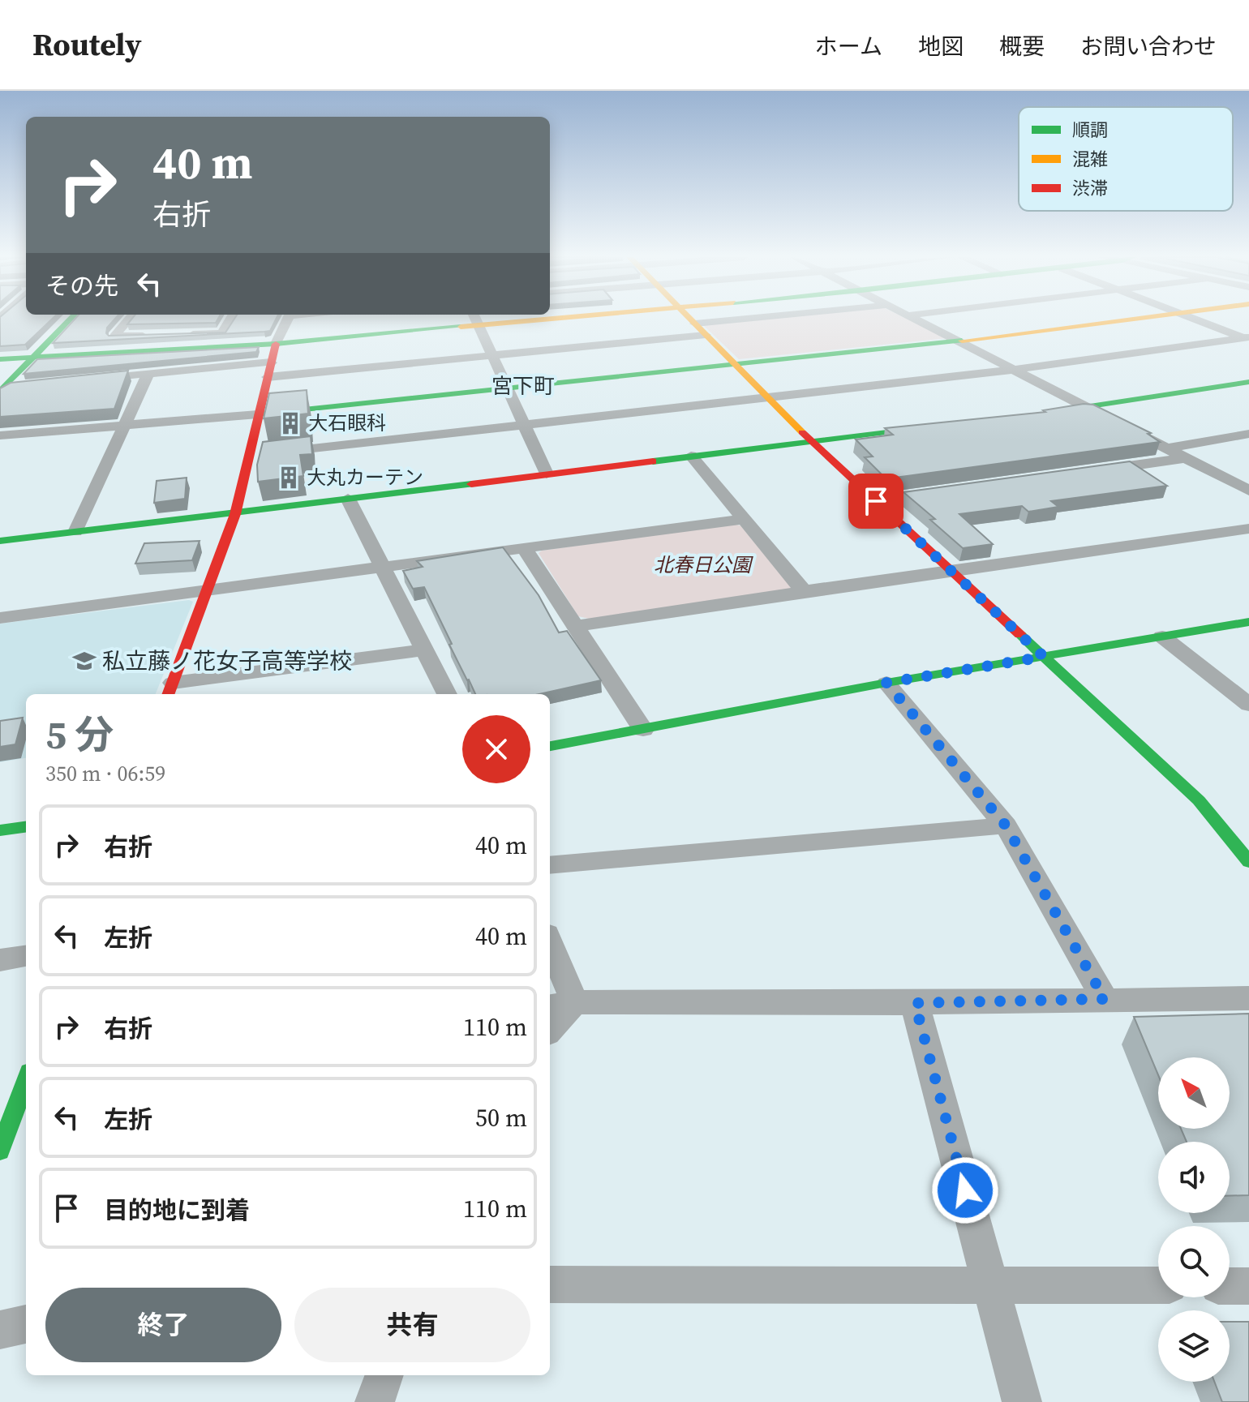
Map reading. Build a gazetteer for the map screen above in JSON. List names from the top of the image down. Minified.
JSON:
{"districts":["宮下町"],"parks":["北春日公園"],"places":{"building":["大石眼科","大丸カーテン"],"school or university":["私立藤ノ花女子高等学校"]},"legend":["順調","混雑","渋滞"],"north":"top left","page":{"header":"Routely","nav":["ホーム","地図","概要","お問い合わせ"],"turn":["40 m","右折"],"then":"その先","heading":["5 分","350 m · 06:59"],"list":[{"name":"右折","value":"40 m"},{"name":"左折","value":"40 m"},{"name":"右折","value":"110 m"},{"name":"左折","value":"50 m"},{"name":"目的地に到着","value":"110 m"}],"buttons":["終了","共有"]}}
